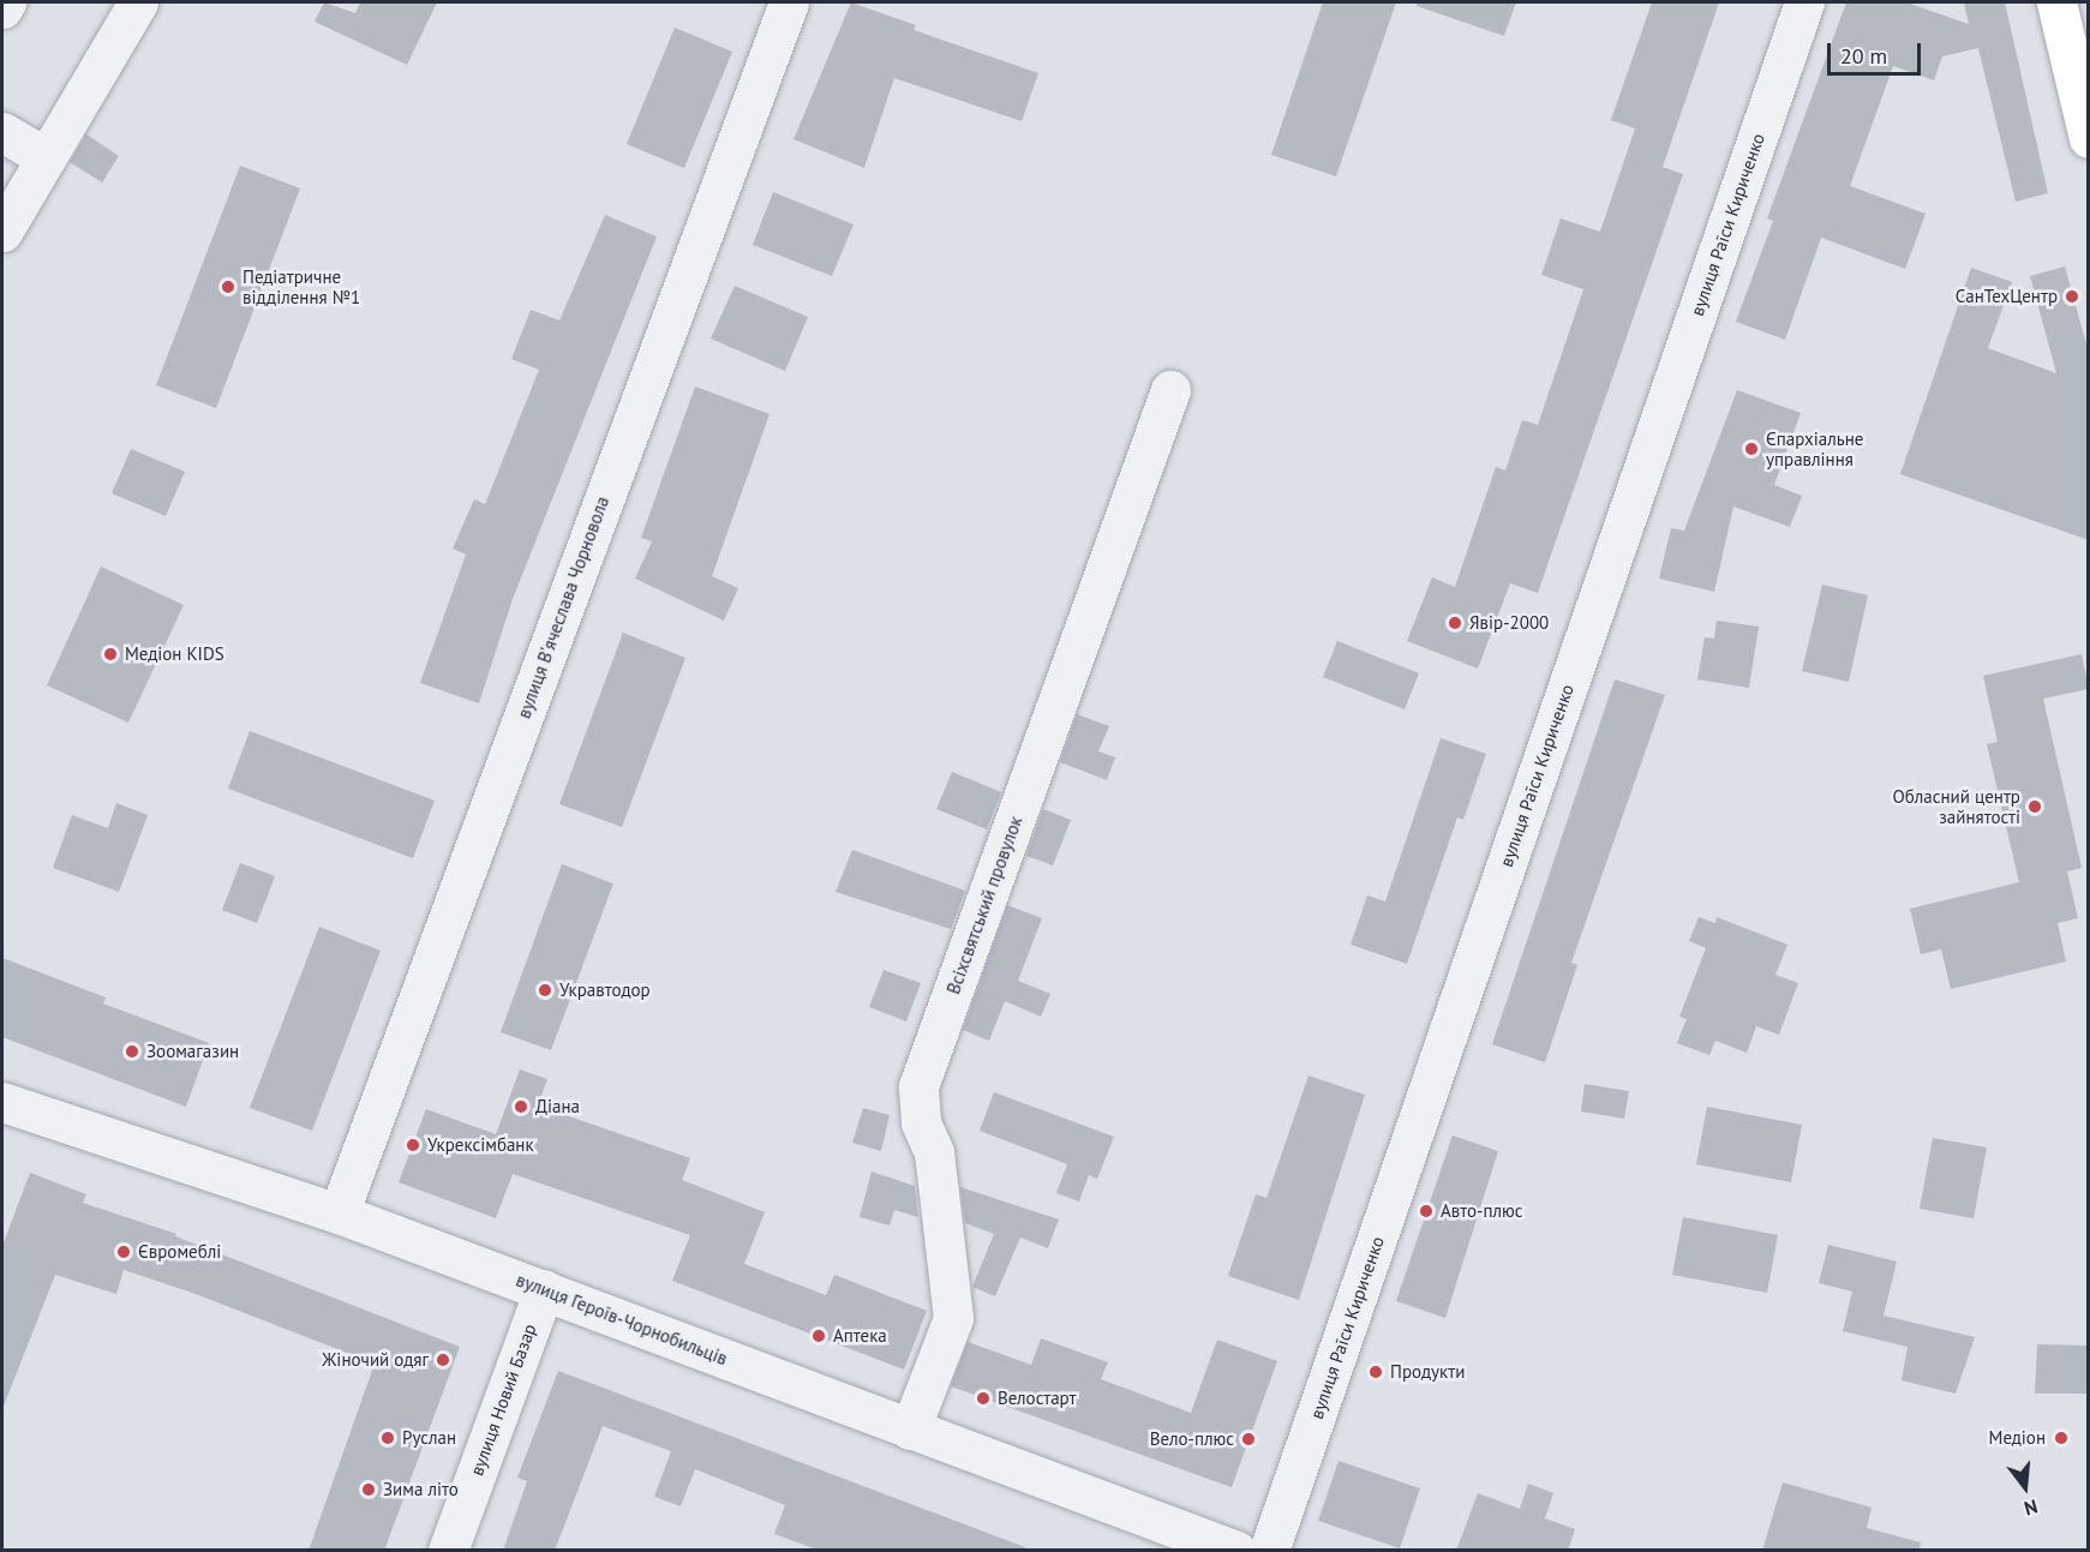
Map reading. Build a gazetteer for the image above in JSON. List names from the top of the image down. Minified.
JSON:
{"streets":{"street":["вулиця Раїси Кириченко","вулиця Вʼячеслава Чорновола","Всіхсвятський провулок","вулиця Героїв-Чорнобильців","вулиця Новий Базар"]},"crossings":[["вулиця Вʼячеслава Чорновола","вулиця Героїв-Чорнобильців"],["Всіхсвятський провулок","вулиця Героїв-Чорнобильців"],["вулиця Героїв-Чорнобильців","вулиця Новий Базар"]],"places":["Педіатричне відділення №1","СанТехЦентр","Єпархіальне управління","Явір-2000","Медіон KIDS","Обласний центр зайнятості","Укравтодор","Зоомагазин","Діана","Укрексімбанк","Авто-плюс","Євромеблі","Аптека","Жіночий одяг","Продукти","Велостарт","Руслан","Медіон","Вело-плюс","Зима літо"],"scale_bar":"20 m","north":"bottom"}
